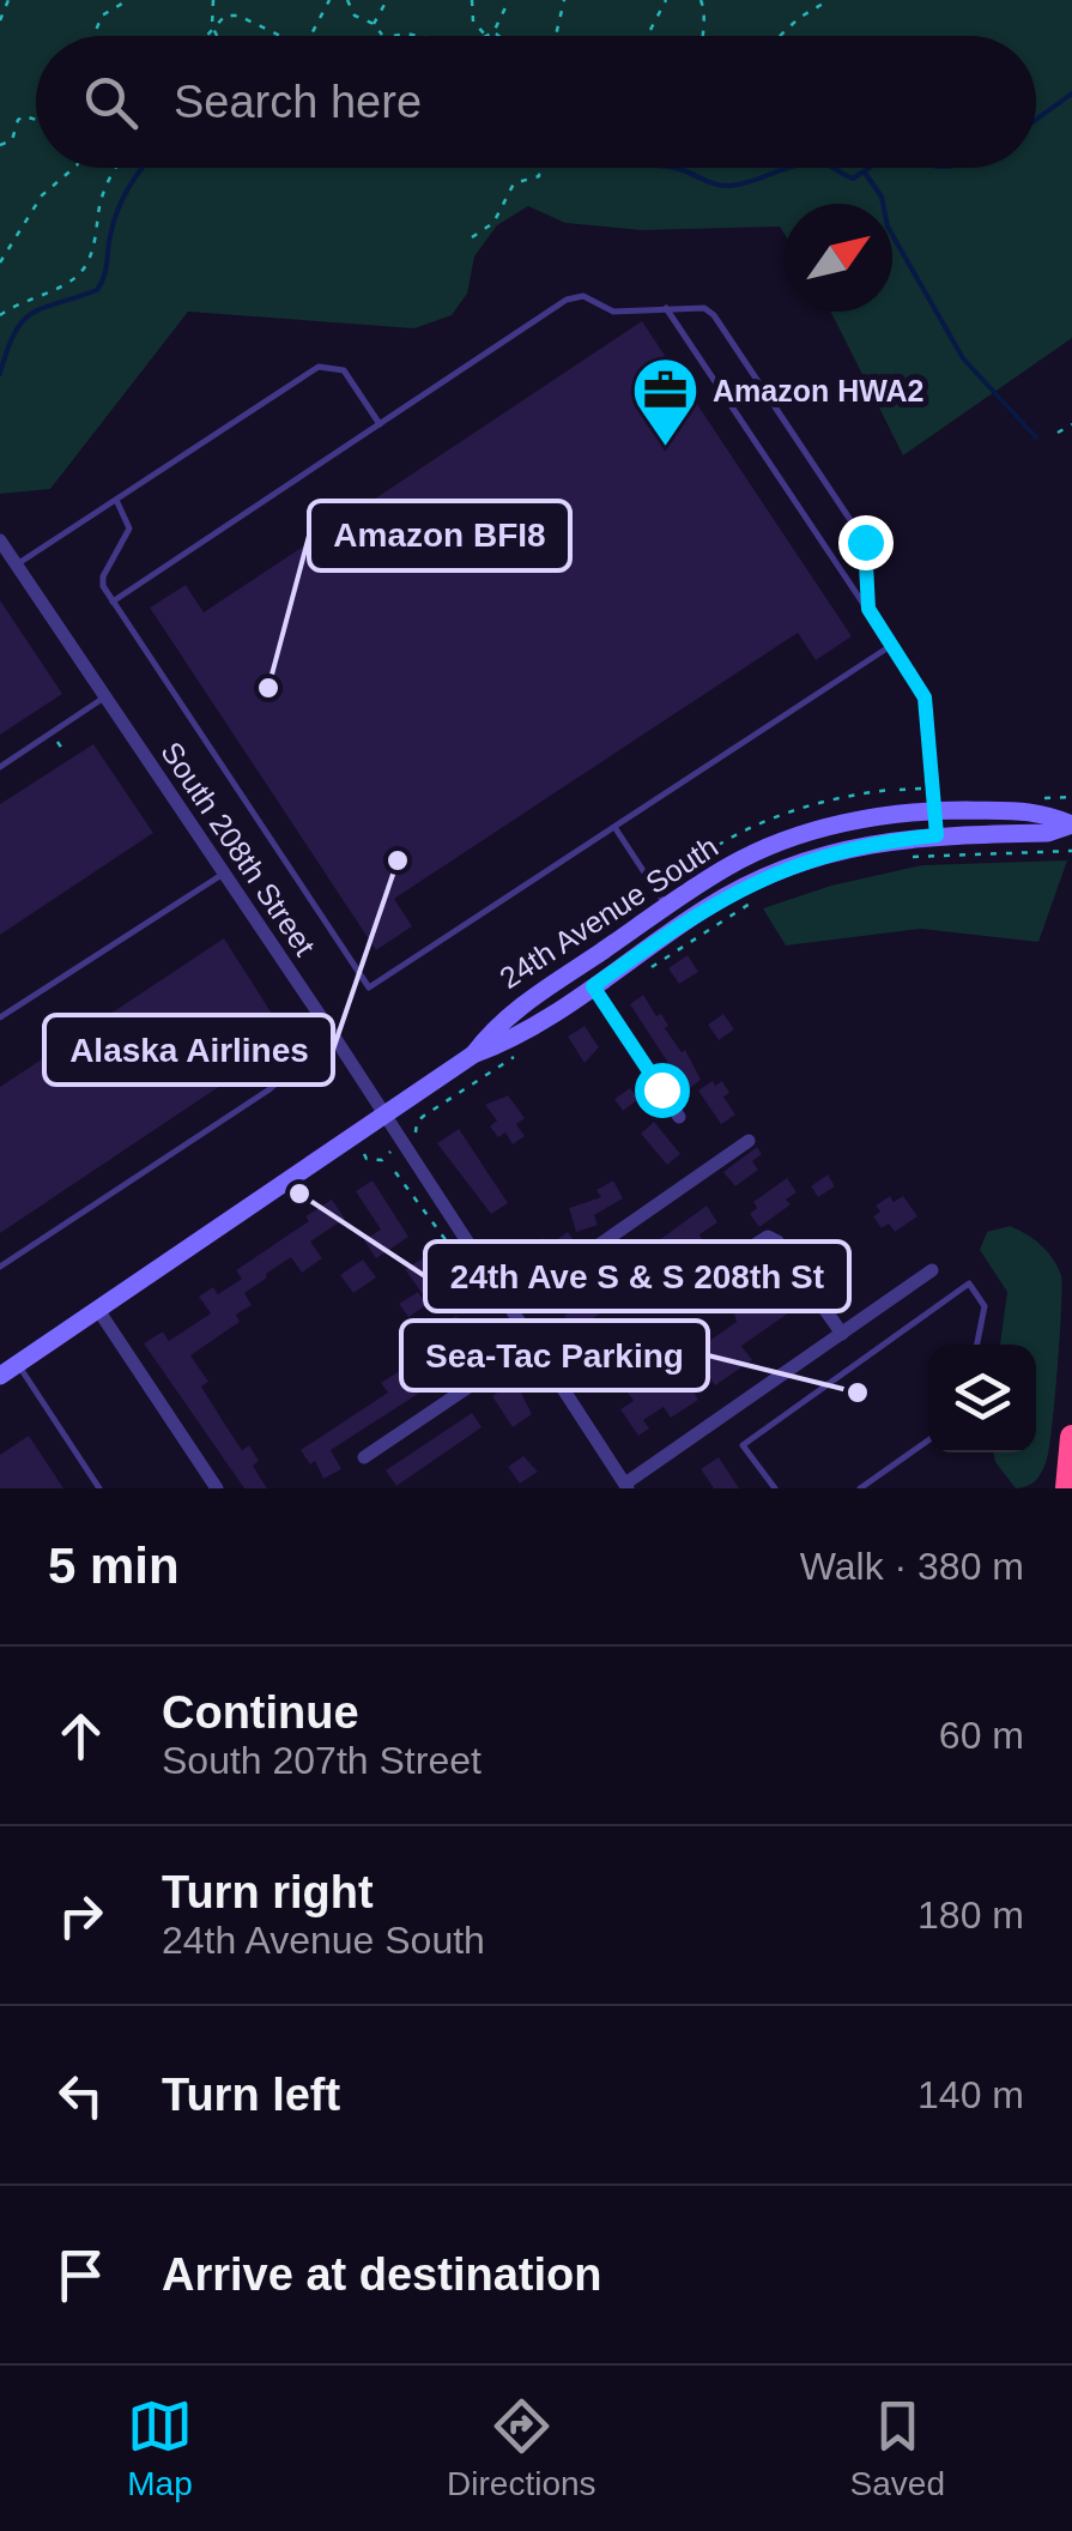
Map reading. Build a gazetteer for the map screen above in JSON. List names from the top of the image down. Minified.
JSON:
{"streets":{"street":["South 208th Street","24th Avenue South"]},"crossings":[["South 208th Street","24th Avenue South"]],"places":{"office":["Amazon HWA2"],"other":["Amazon BFI8","Alaska Airlines","24th Ave S & S 208th St","Sea-Tac Parking"]},"north":"top right","page":{"search":"Search here","heading":["5 min","Walk · 380 m"],"list":[["Continue","South 207th Street","60 m"],["Turn right","24th Avenue South","180 m"],["Turn left","140 m"],"Arrive at destination"],"nav":["Map","Directions","Saved"]}}
